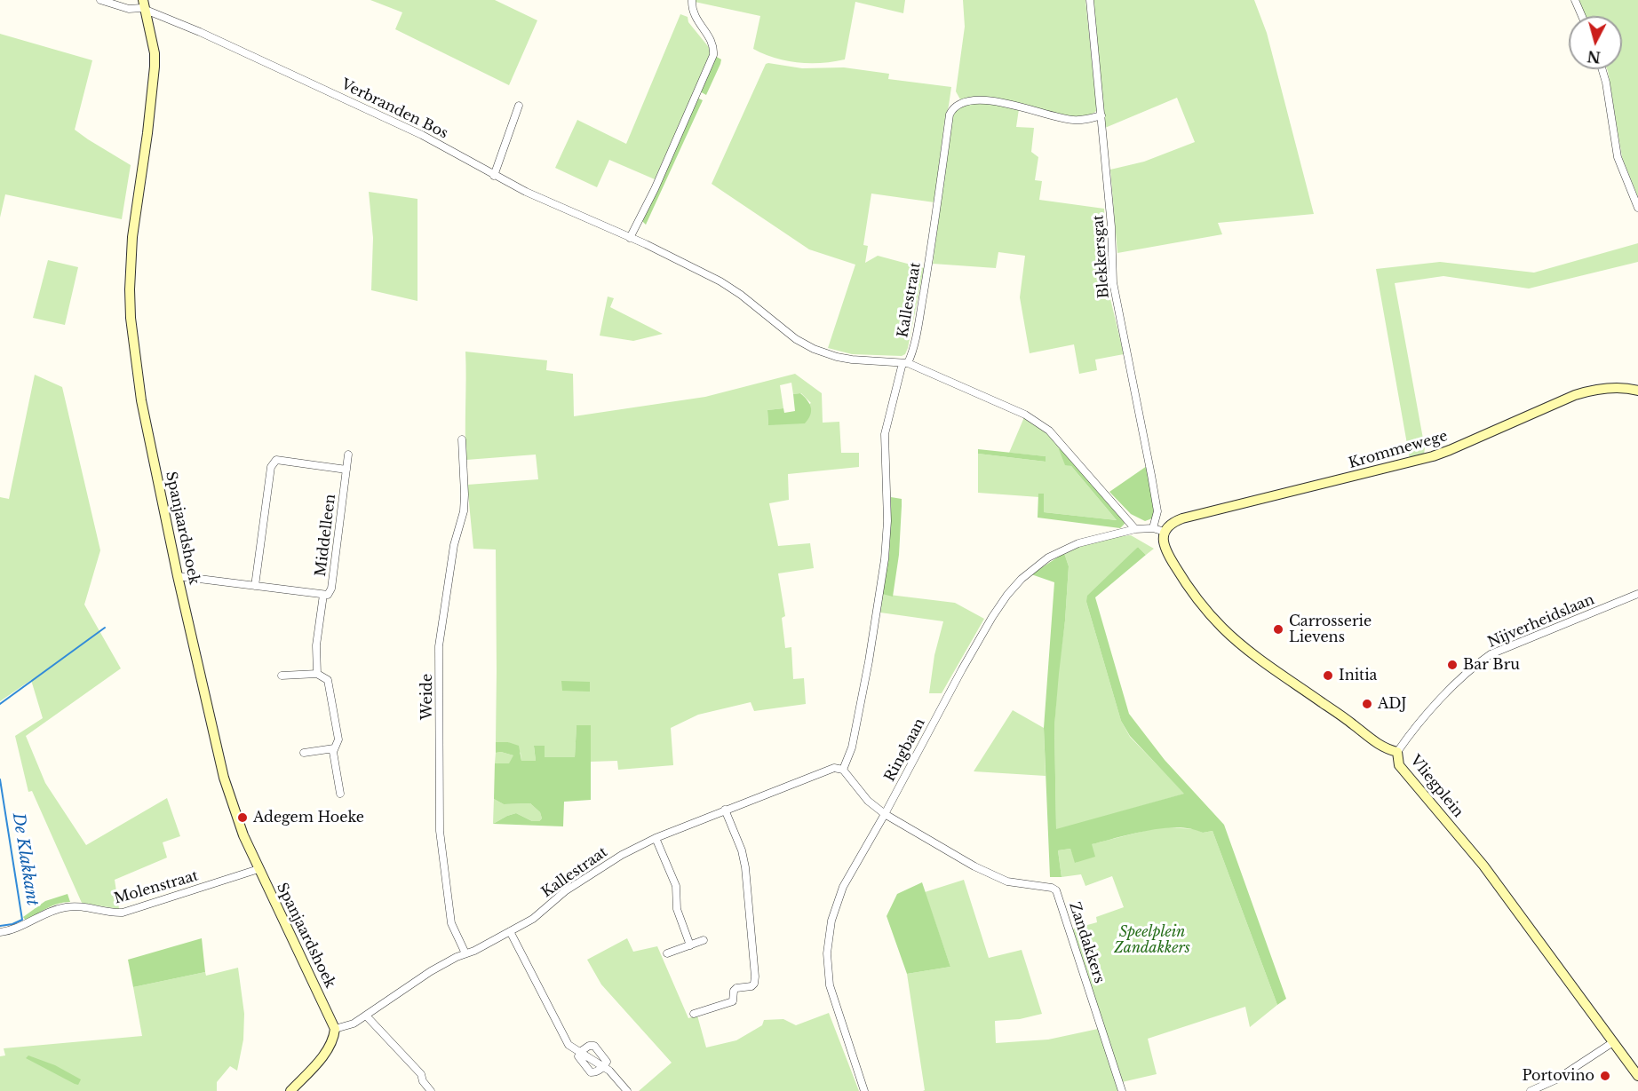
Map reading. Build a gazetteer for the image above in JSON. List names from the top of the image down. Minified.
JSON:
{"streets":{"street":["Verbranden Bos","Blekkersgat","Kallestraat","Krommewege","Spanjaardshoek","Middelleen","Nijverheidslaan","Weide","Ringbaan","Vliegplein","Molenstraat","Zandakkers"]},"crossings":[["Verbranden Bos","Kallestraat"],["Verbranden Bos","Spanjaardshoek"],["Blekkersgat","Kallestraat"],["Blekkersgat","Ringbaan"],["Kallestraat","Spanjaardshoek"],["Kallestraat","Weide"],["Krommewege","Ringbaan"],["Krommewege","Vliegplein"],["Spanjaardshoek","Middelleen"],["Spanjaardshoek","Molenstraat"],["Nijverheidslaan","Vliegplein"],["Ringbaan","Vliegplein"],["Ringbaan","Zandakkers"]],"water":["De Klakkant"],"parks":["Speelplein Zandakkers"],"places":["Carrosserie Lievens","Bar Bru","Initia","ADJ","Adegem Hoeke","Portovino"],"north":"bottom"}
